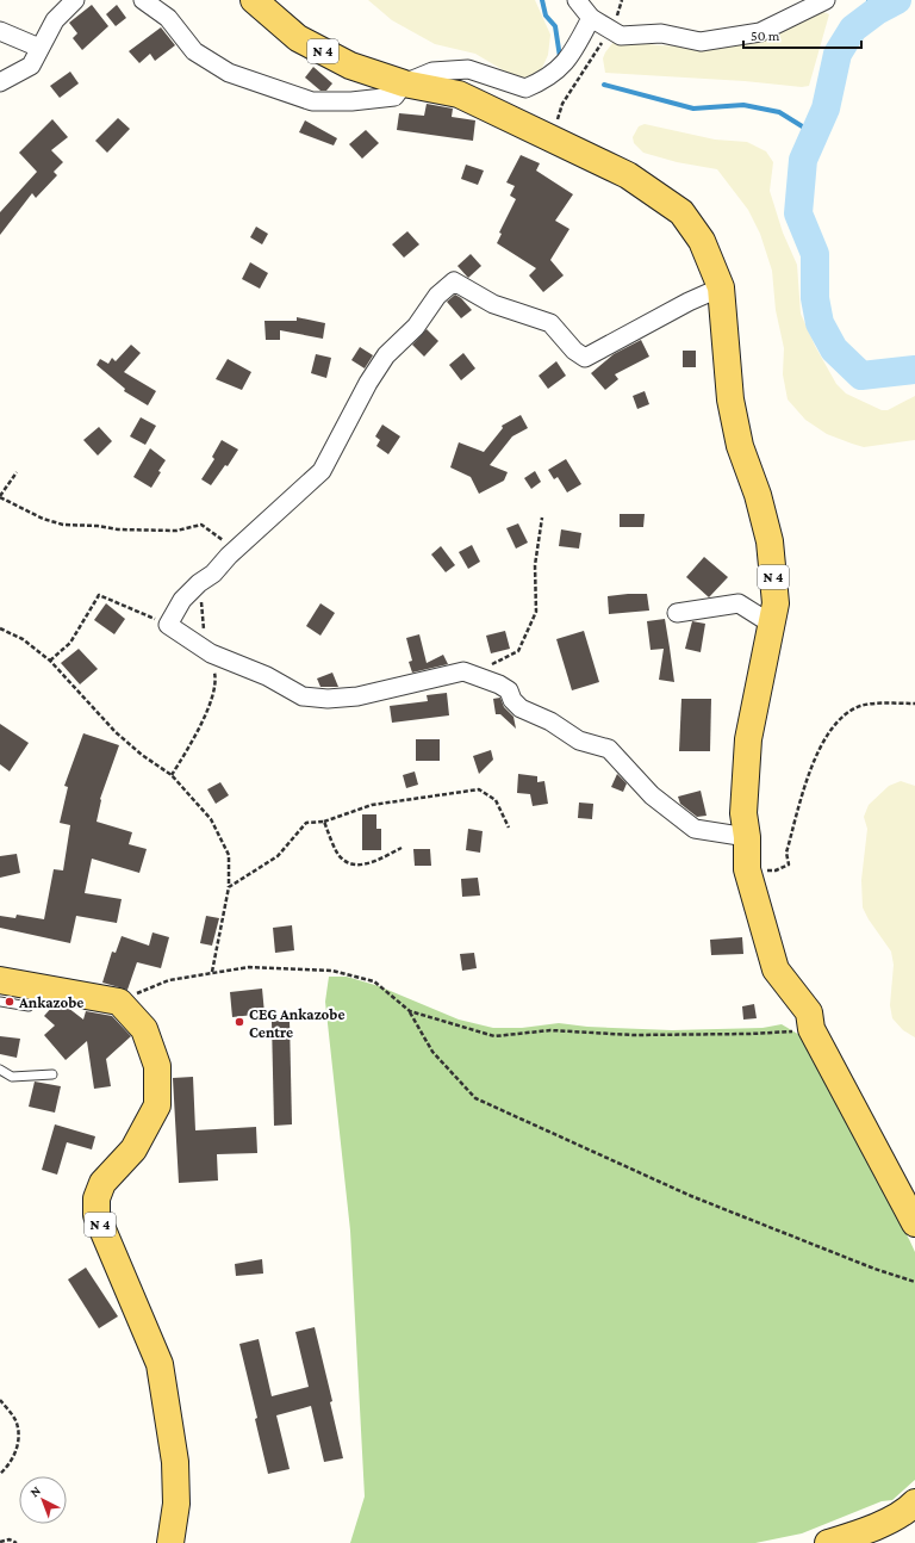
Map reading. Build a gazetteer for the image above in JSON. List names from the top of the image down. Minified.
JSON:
{"streets":{"main road":["N 4"]},"places":["Ankazobe","CEG Ankazobe Centre"],"scale_bar":"50 m","north":"top left"}
